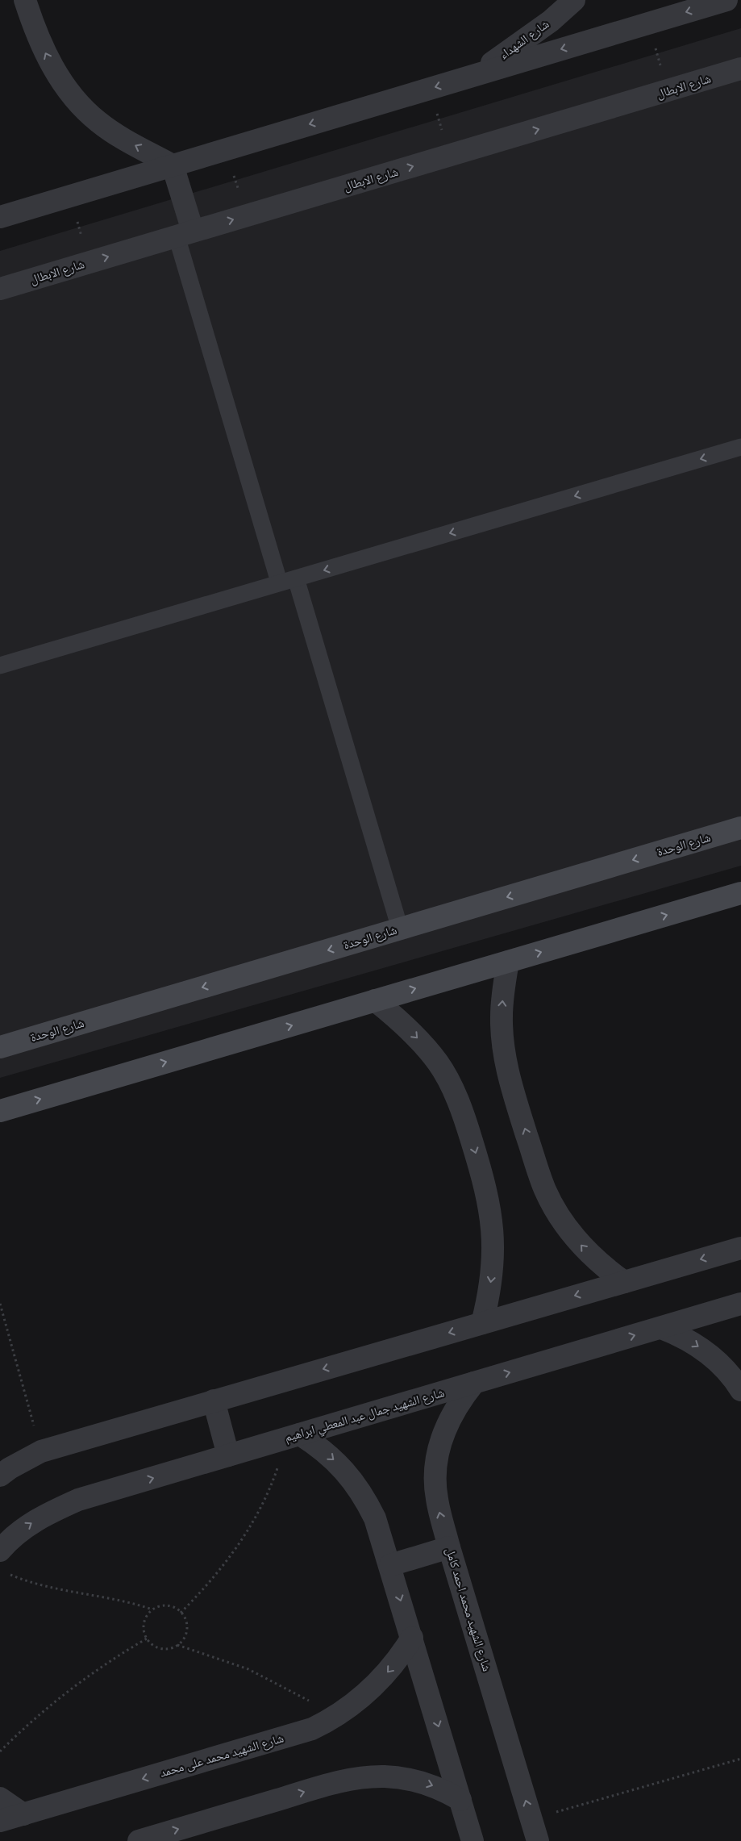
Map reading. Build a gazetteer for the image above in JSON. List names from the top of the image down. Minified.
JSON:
{"streets":{"street":["شارع الشهداء","شارع الابطال","شارع الوحدة","شارع الشهيد جمال عبد المعطي ابراهيم","شارع الشهيد محمد احمد كامل","شارع الشهيد محمد على محمد"]},"crossings":[["شارع الشهيد جمال عبد المعطي ابراهيم","شارع الشهيد محمد احمد كامل"]]}
